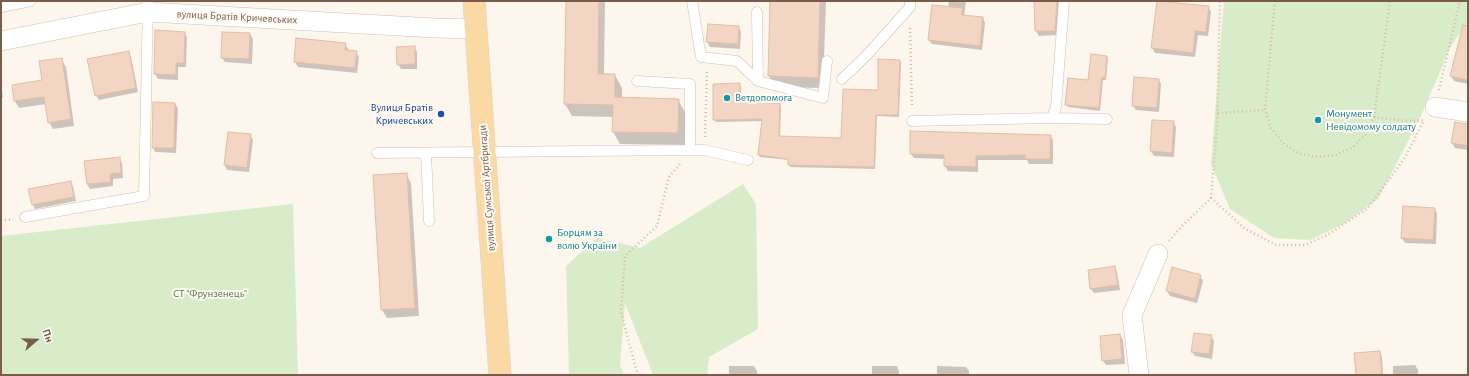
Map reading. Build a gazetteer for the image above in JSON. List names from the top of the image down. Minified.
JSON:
{"streets":{"main road":["вулиця Сумської Артбригади"],"street":["вулиця Братів Кричевських"]},"crossings":[["вулиця Братів Кричевських","вулиця Сумської Артбригади"]],"parks":["СТ \"Фрунзенець\""],"places":["Ветдопомога","Вулиця Братів Кричевських","Монумент Невідомому солдату","Борцям за волю України"],"north":"right"}
